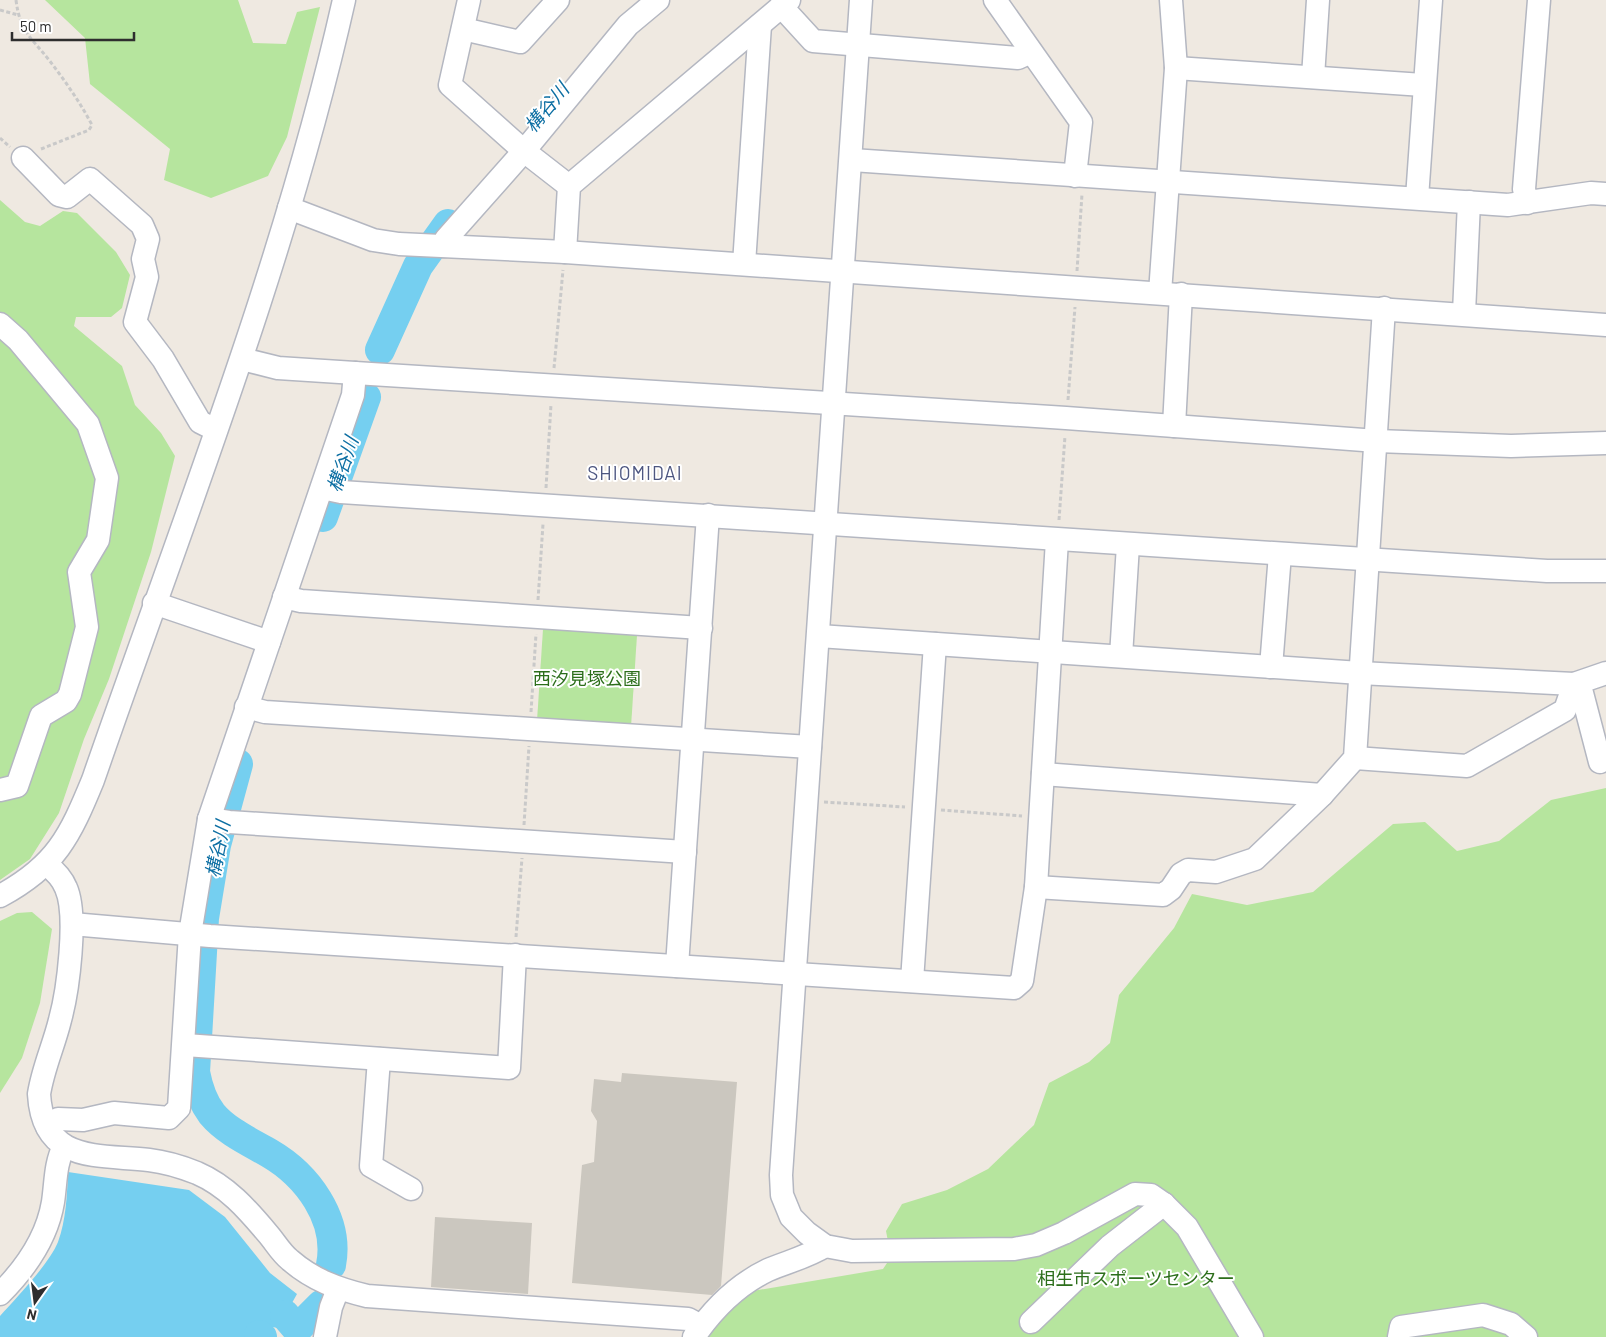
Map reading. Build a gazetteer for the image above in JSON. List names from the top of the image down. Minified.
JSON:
{"districts":["SHIOMIDAI"],"water":["構谷川"],"parks":["西汐見塚公園","相生市スポーツセンター"],"scale_bar":"50 m","north":"bottom"}
